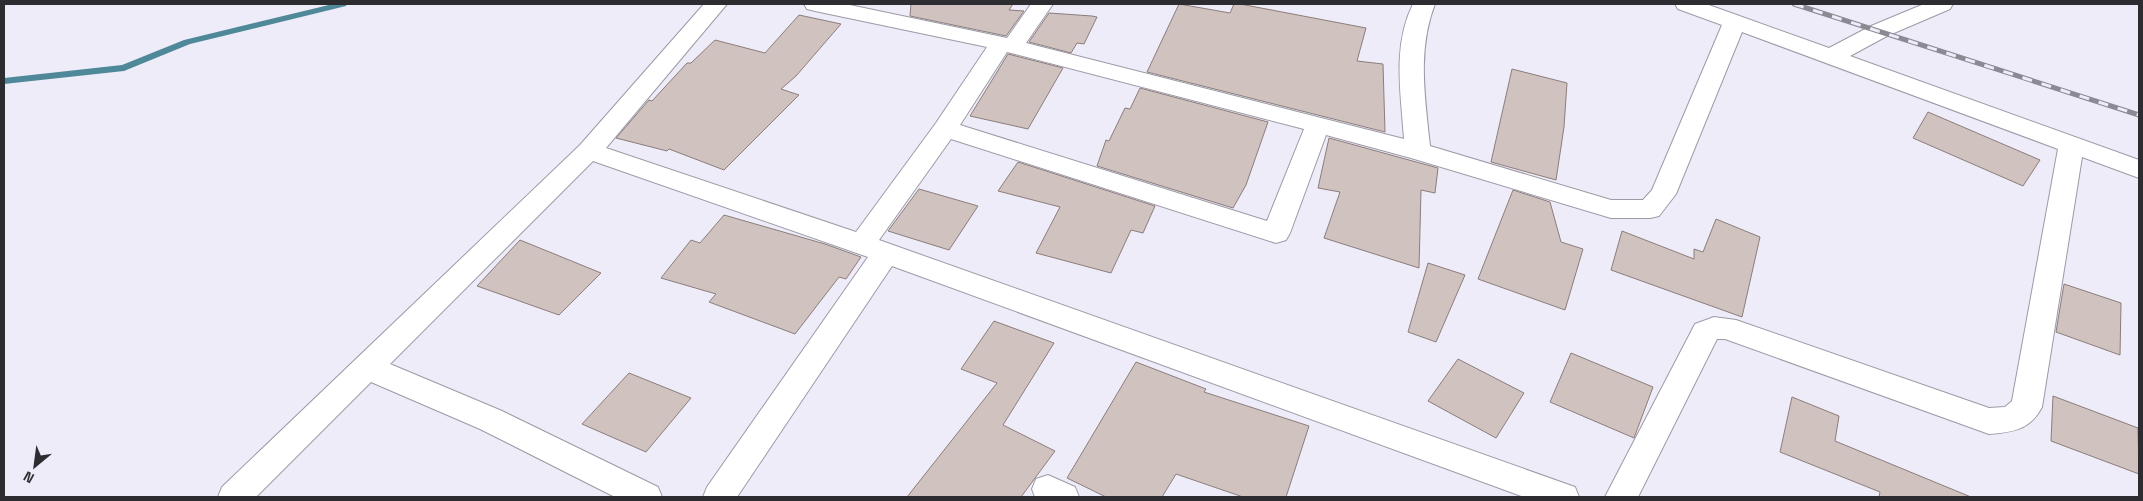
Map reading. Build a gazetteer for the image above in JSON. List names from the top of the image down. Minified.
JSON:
{"north":"bottom left"}
